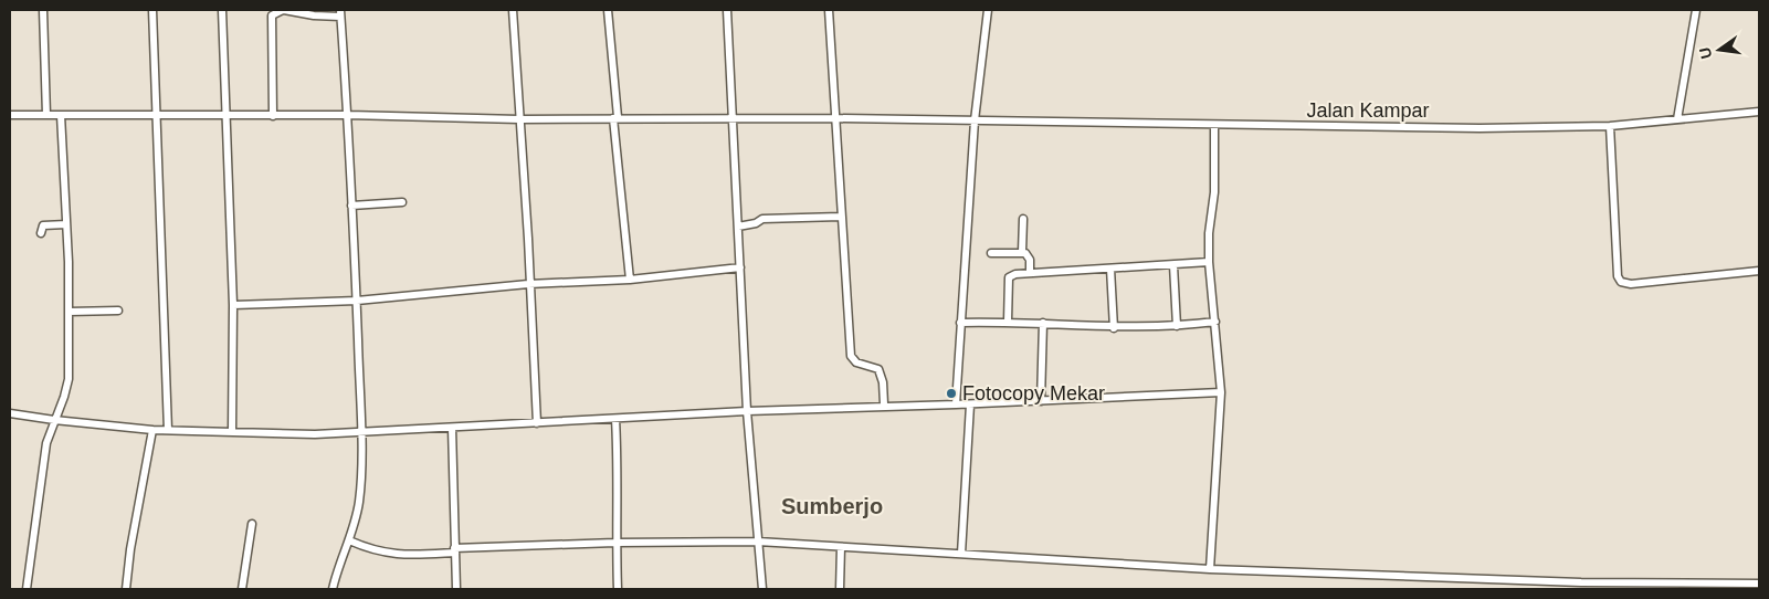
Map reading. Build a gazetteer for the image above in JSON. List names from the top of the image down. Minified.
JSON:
{"streets":{"street":["Jalan Kampar"]},"districts":["Sumberjo"],"places":["Fotocopy Mekar"],"north":"left"}
